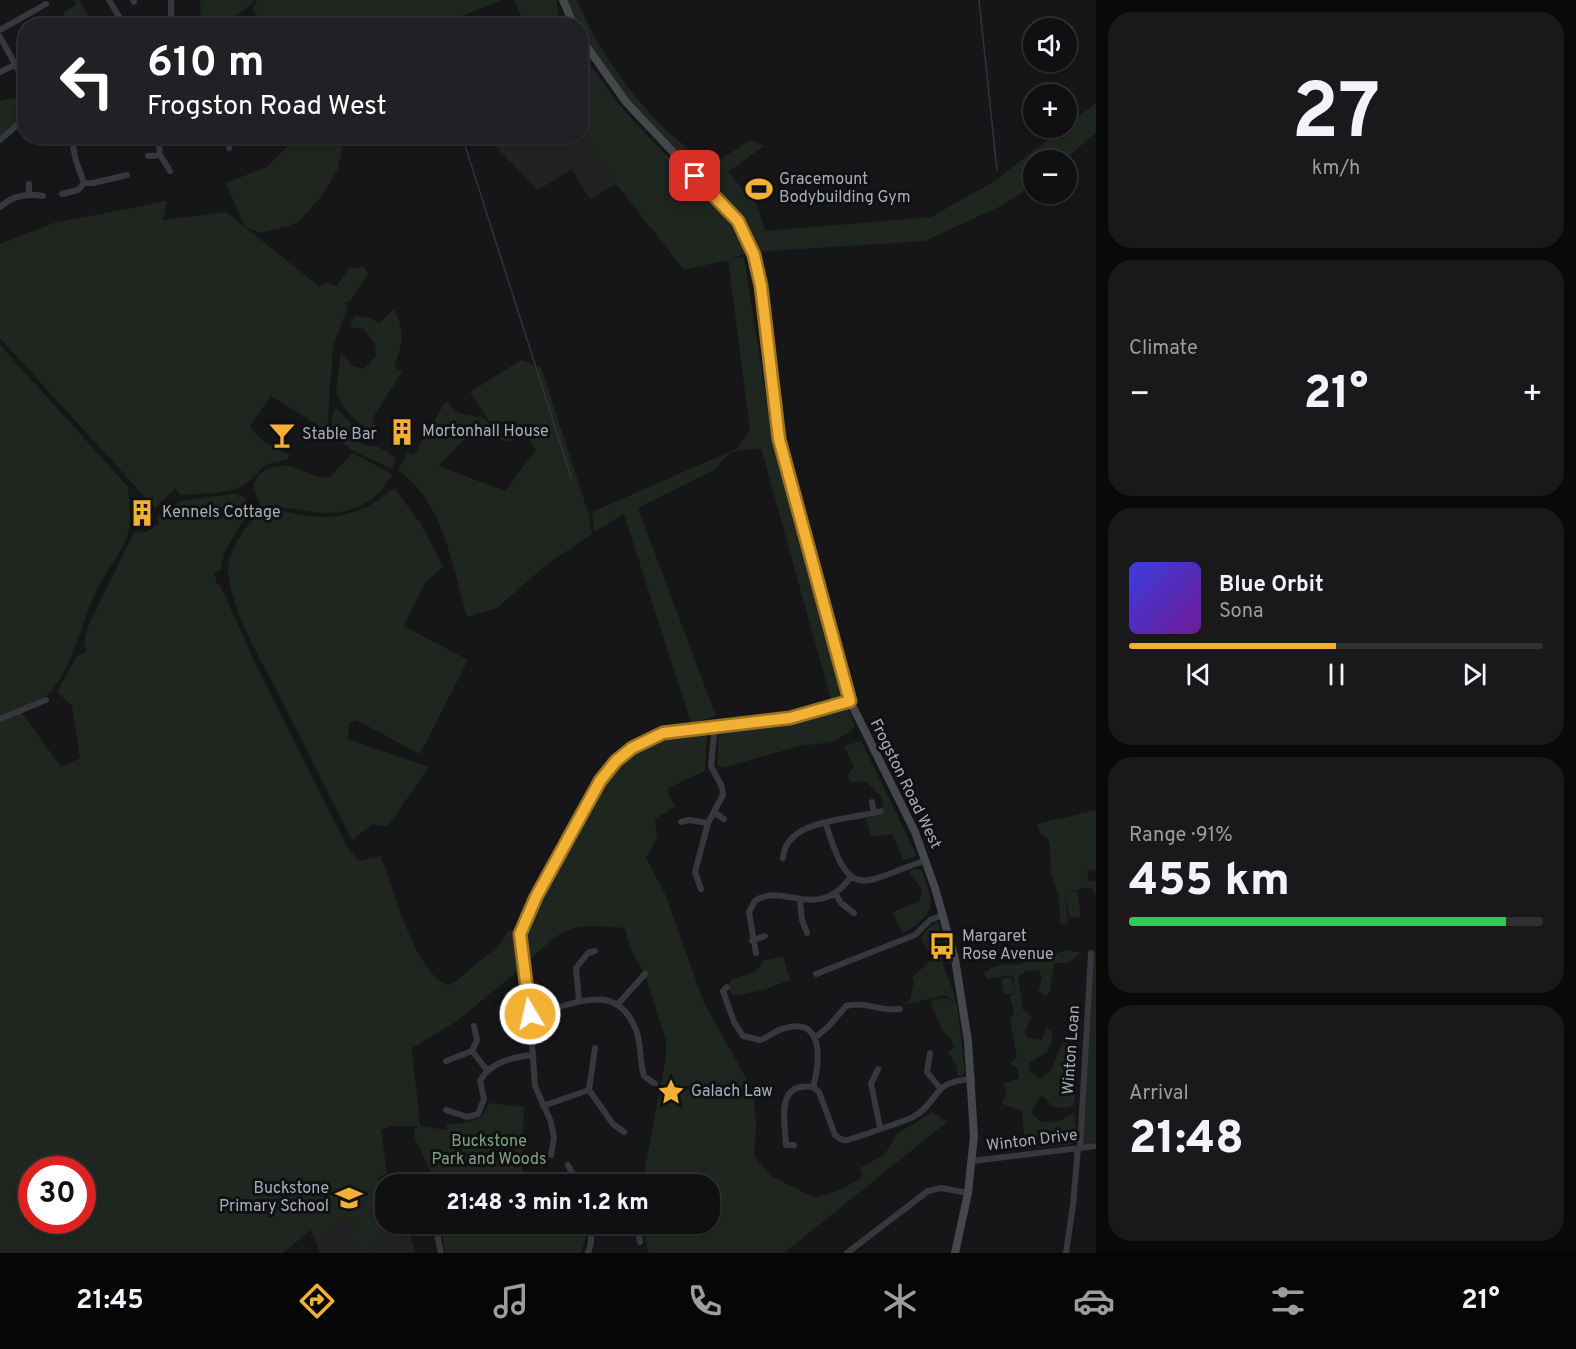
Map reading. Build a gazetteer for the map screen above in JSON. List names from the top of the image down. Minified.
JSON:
{"streets":{"main road":["Frogston Road West"],"street":["Winton Loan","Winton Drive"]},"crossings":[["Frogston Road West","Winton Drive"],["Winton Loan","Winton Drive"]],"parks":["Buckstone Park and Woods"],"places":{"sports":["Gracemount Bodybuilding Gym"],"building":["Mortonhall House","Kennels Cottage"],"bar":["Stable Bar"],"bus stop":["Margaret Rose Avenue"],"place":["Galach Law"],"school or university":["Buckstone Primary School"]},"page":{"tile":[["27","km/h"],"Climate",["Range · 91%","455 km"],["Arrival","21:48"]],"map_buttons":["+","−"],"turn":["610 m","Frogston Road West"],"heat":["−","21°","+"],"song":["Blue Orbit","Sona"],"limit":"30","trip":"21:48 · 3 min · 1.2 km","tabs":["21:45","21°"]}}
